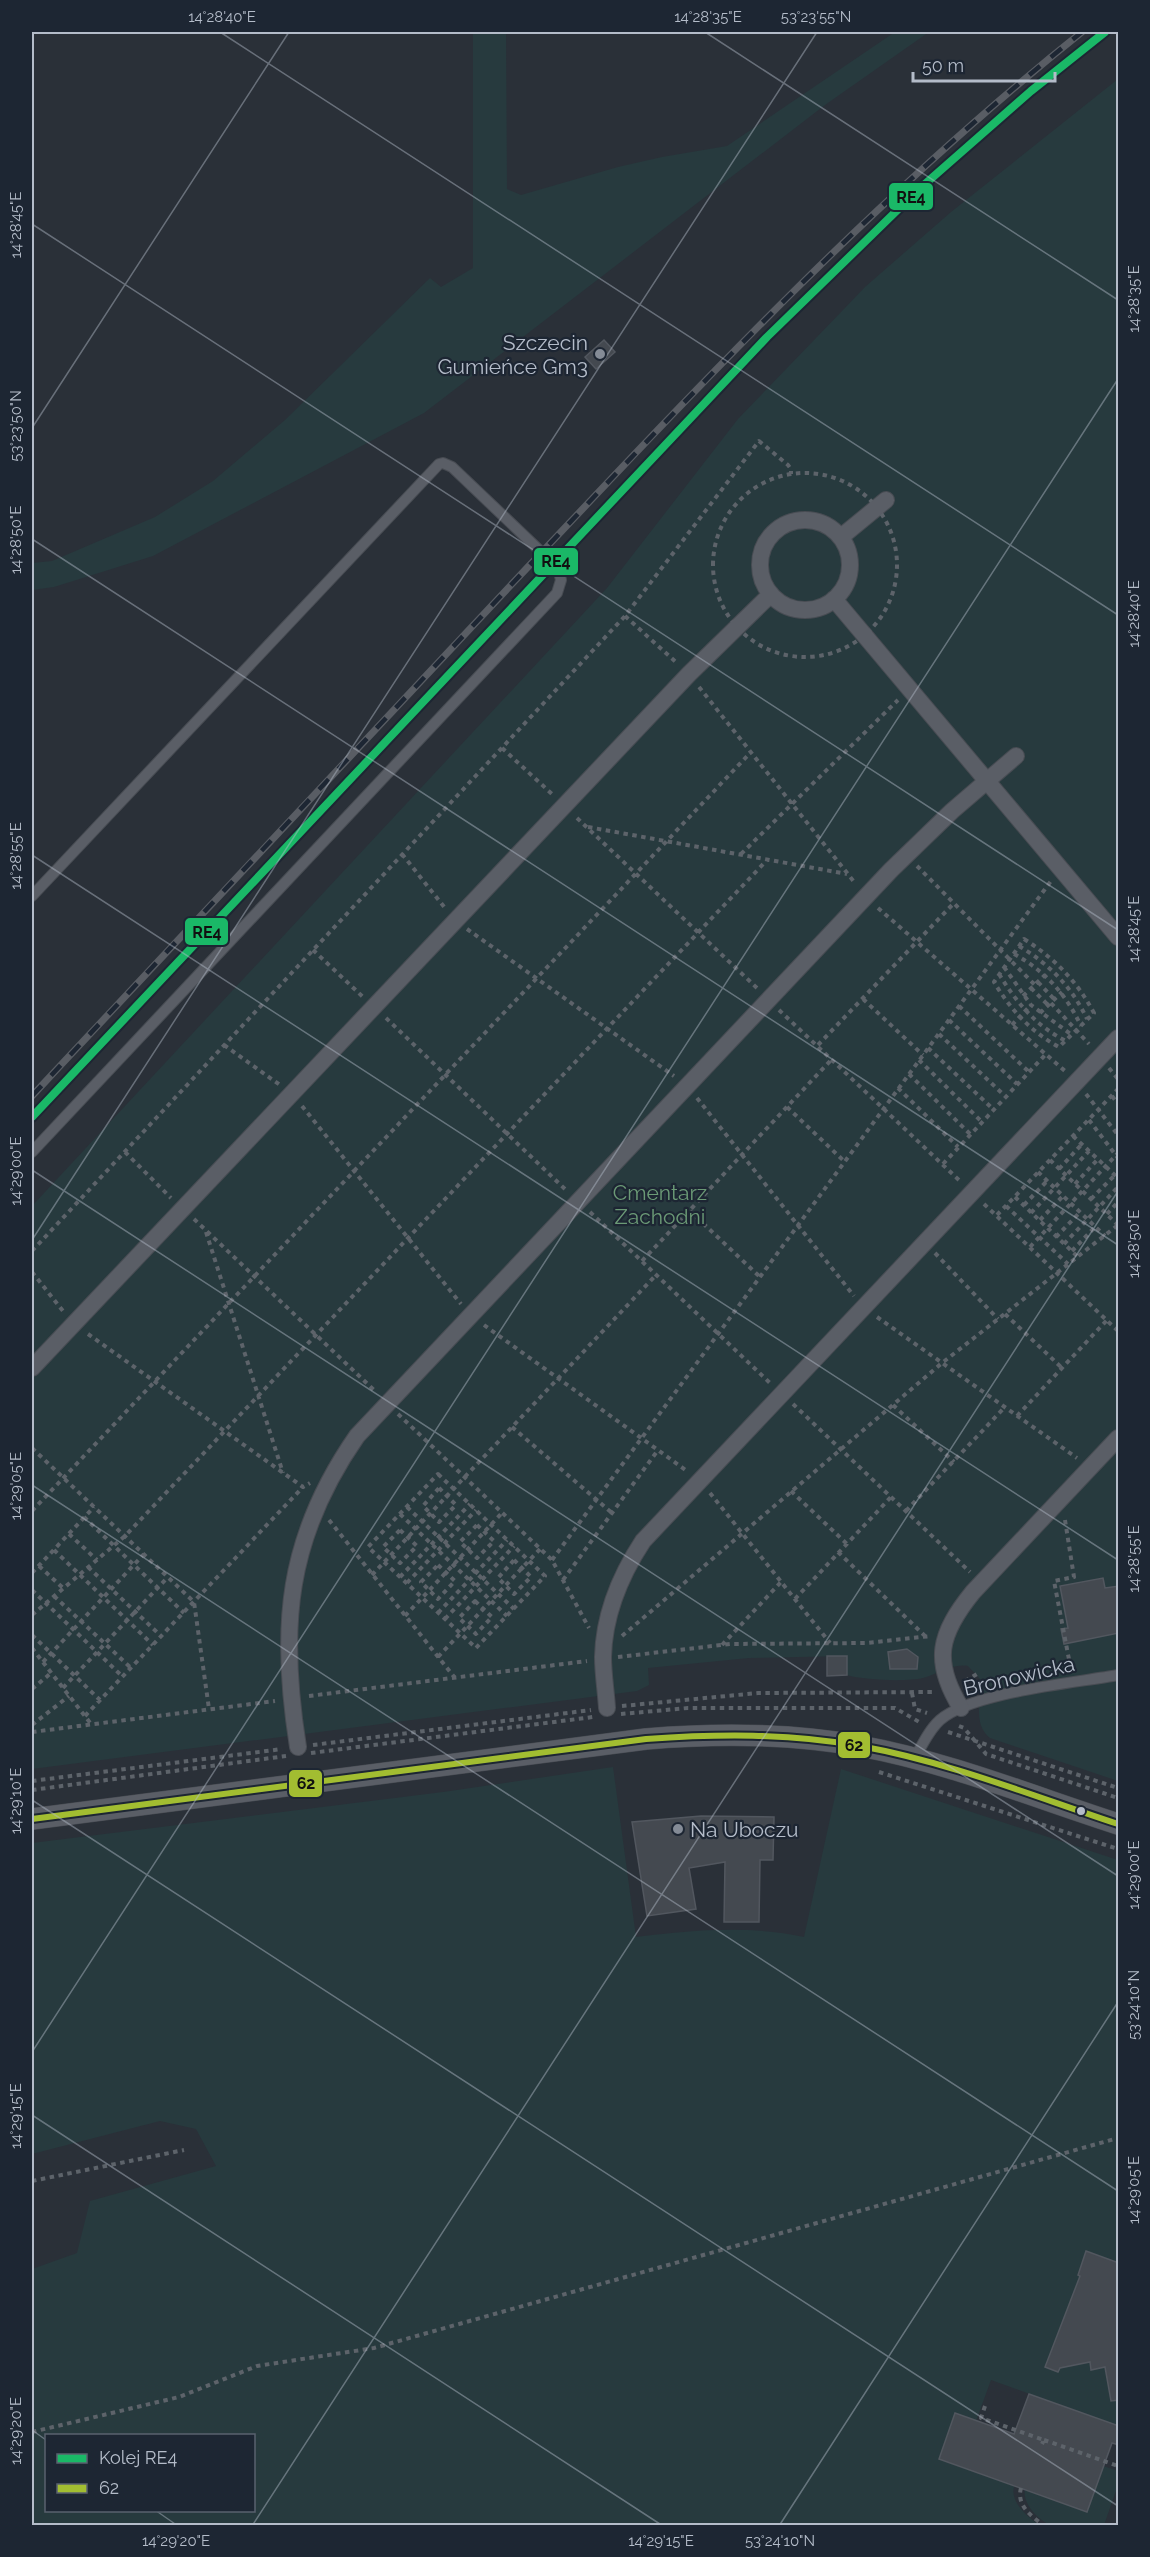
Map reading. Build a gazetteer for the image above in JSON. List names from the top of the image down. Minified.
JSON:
{"streets":{"lane":["Bronowicka"]},"parks":["Cmentarz Zachodni"],"places":["Szczecin Gumieńce Gm3","Na Uboczu"],"lines":["rail line RE4","transit line 62"],"legend":["Kolej RE4","62"],"scale_bar":"50 m","coordinates":["14°28'40\"E","14°28'35\"E","53°23'55\"N","14°28'45\"E","53°23'50\"N","14°28'50\"E","14°28'55\"E","14°29'00\"E","14°29'05\"E","14°29'10\"E","53°24'10\"N","14°29'15\"E","14°29'20\"E"]}
